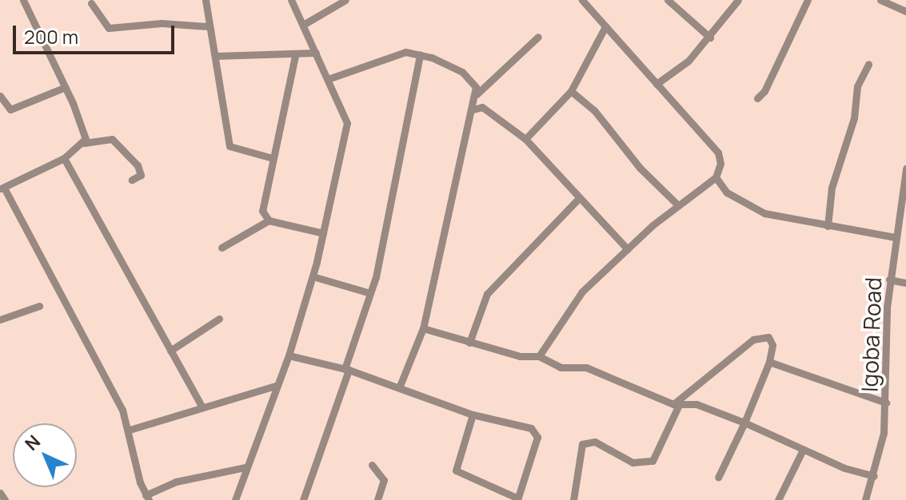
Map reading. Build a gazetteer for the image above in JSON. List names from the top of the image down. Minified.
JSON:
{"streets":{"street":["Igoba Road"]},"scale_bar":"200 m","north":"top left"}
